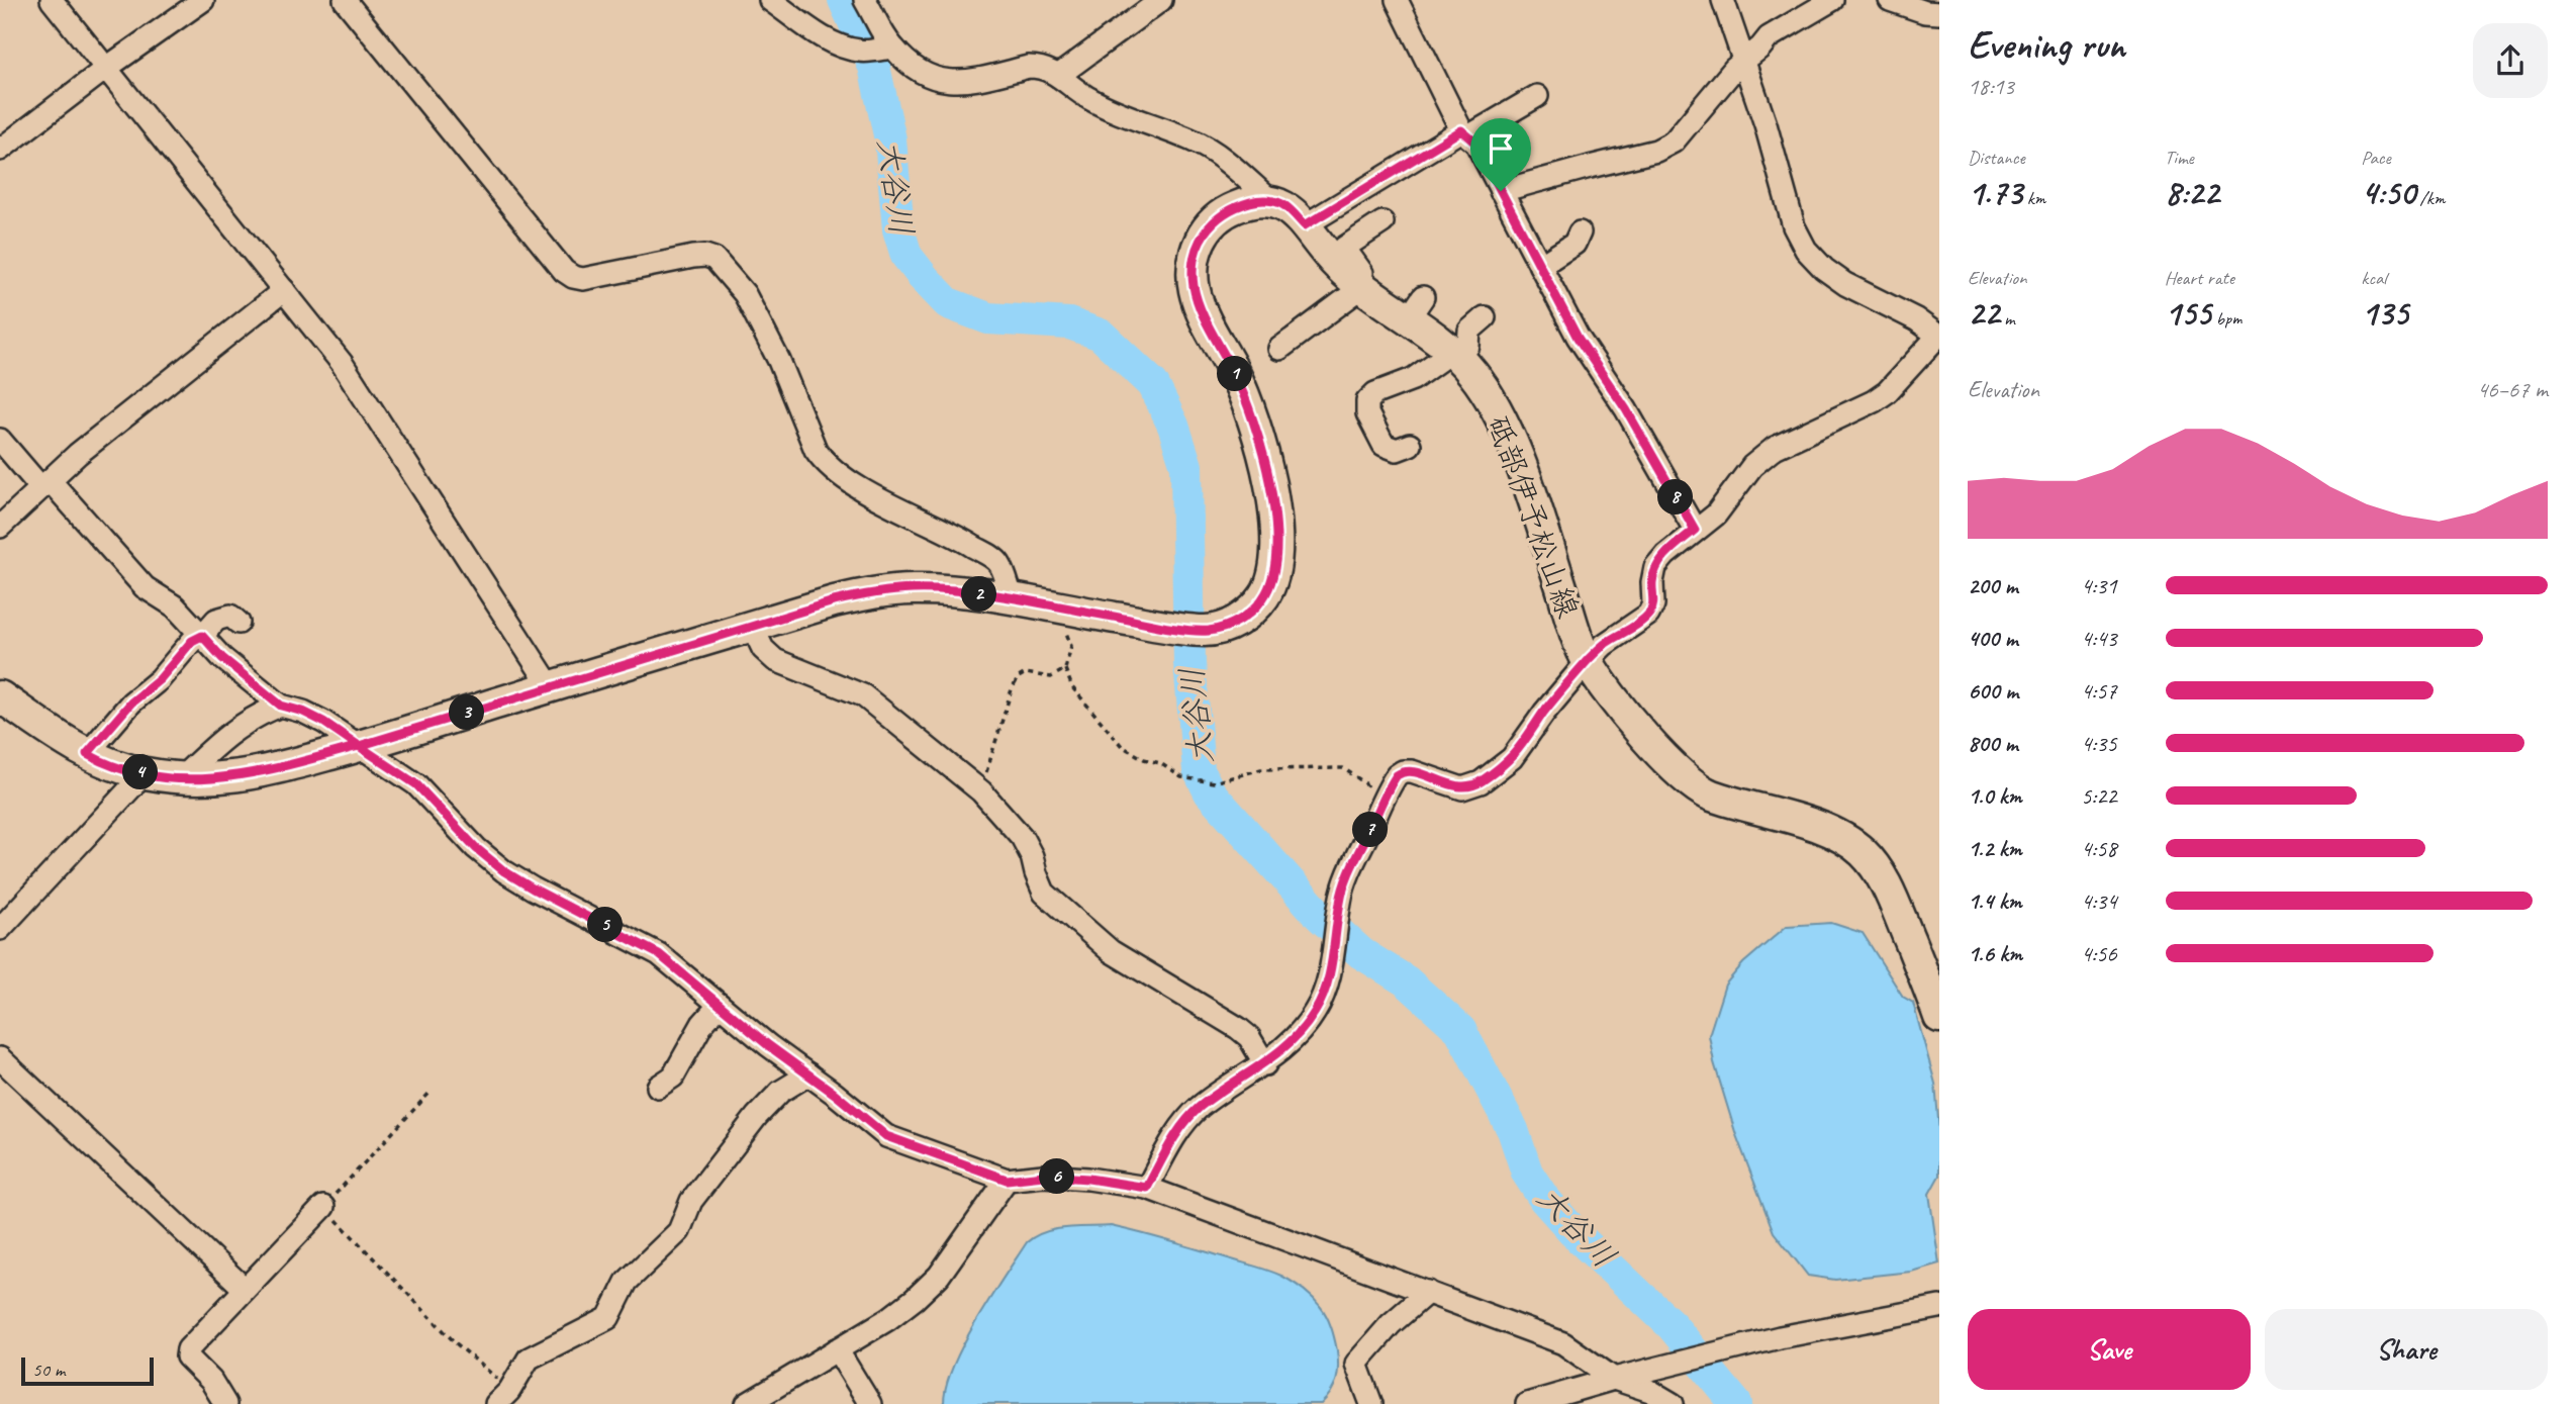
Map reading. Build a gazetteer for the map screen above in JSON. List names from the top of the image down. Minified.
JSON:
{"streets":{"main road":["砥部伊予松山線"]},"water":["大谷川"],"scale_bar":"50 m","page":{"heading":["Evening run","18:13"],"stats":[["Distance","1.73 km"],["Time","8:22"],["Pace","4:50 /km"],["Elevation","22 m"],["Heart rate","155 bpm"],["kcal","135"]],"pins":["1","8","2","3","4","7","5","6"],"chart":["Elevation","46–67 m"],"list":[{"name":"200 m","note":"4:31"},{"name":"400 m","note":"4:43"},{"name":"600 m","note":"4:57"},{"name":"800 m","note":"4:35"},{"name":"1.0 km","note":"5:22"},{"name":"1.2 km","note":"4:58"},{"name":"1.4 km","note":"4:34"},{"name":"1.6 km","note":"4:56"}],"buttons":["Save","Share"],"scale":"50 m"}}
